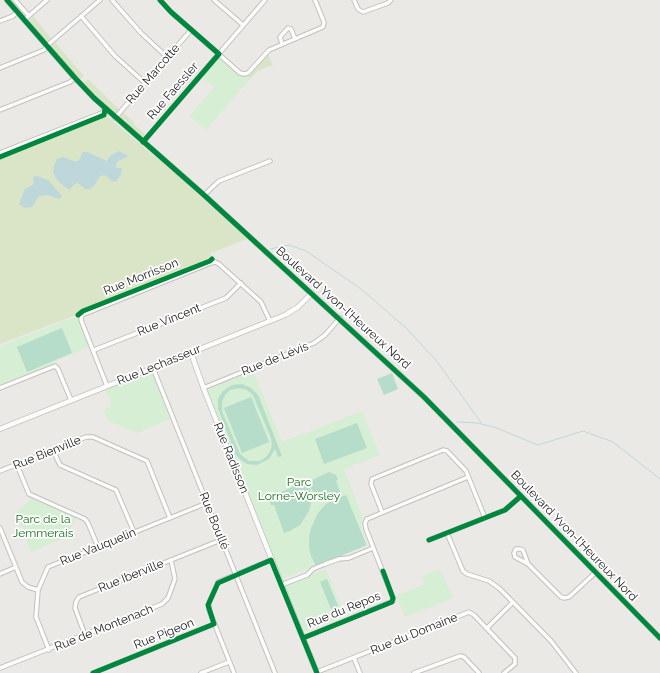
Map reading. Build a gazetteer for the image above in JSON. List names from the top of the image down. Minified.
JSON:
{"streets":{"street":["Rue Marcotte","Rue Faessler","Rue Morrisson","Boulevard Yvon-l'Heureux Nord","Rue Vincent","Rue de Lévis","Rue Lechasseur","Rue Bienville","Rue Radisson","Rue Boullé","Rue Vauquelin","Rue Iberville","Rue du Repos","Rue de Montenach","Rue Pigeon","Rue du Domaine"]},"crossings":[["Rue Marcotte","Boulevard Yvon-l'Heureux Nord"],["Rue Faessler","Boulevard Yvon-l'Heureux Nord"],["Rue Morrisson","Rue Vincent"],["Boulevard Yvon-l'Heureux Nord","Rue de Lévis"],["Boulevard Yvon-l'Heureux Nord","Rue Lechasseur"],["Rue de Lévis","Rue Radisson"],["Rue Lechasseur","Rue Radisson"],["Rue Lechasseur","Rue Boullé"],["Rue Bienville","Rue Vauquelin"],["Rue Radisson","Rue du Repos"],["Rue Radisson","Rue du Domaine"],["Rue Boullé","Rue Vauquelin"],["Rue Boullé","Rue Iberville"],["Rue Vauquelin","Rue de Montenach"],["Rue Iberville","Rue de Montenach"]],"parks":["Parc Lorne-Worsley","Parc de la Jemmerais"]}
